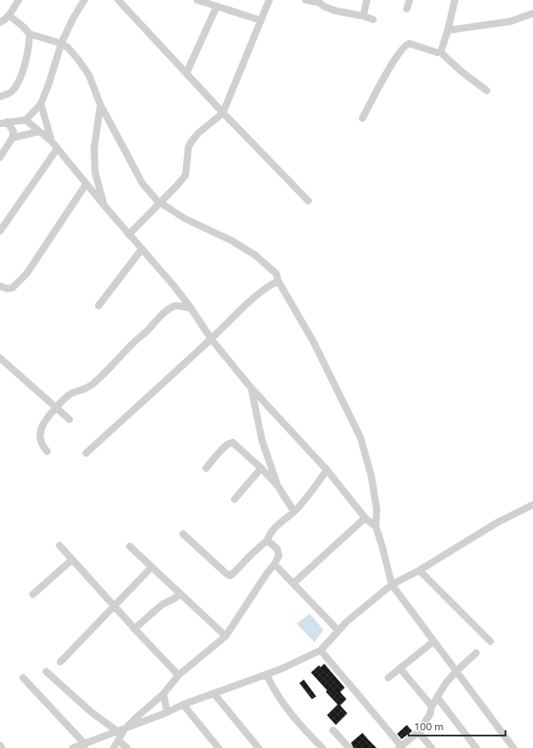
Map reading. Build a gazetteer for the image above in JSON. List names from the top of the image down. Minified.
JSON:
{"scale_bar":"100 m"}
